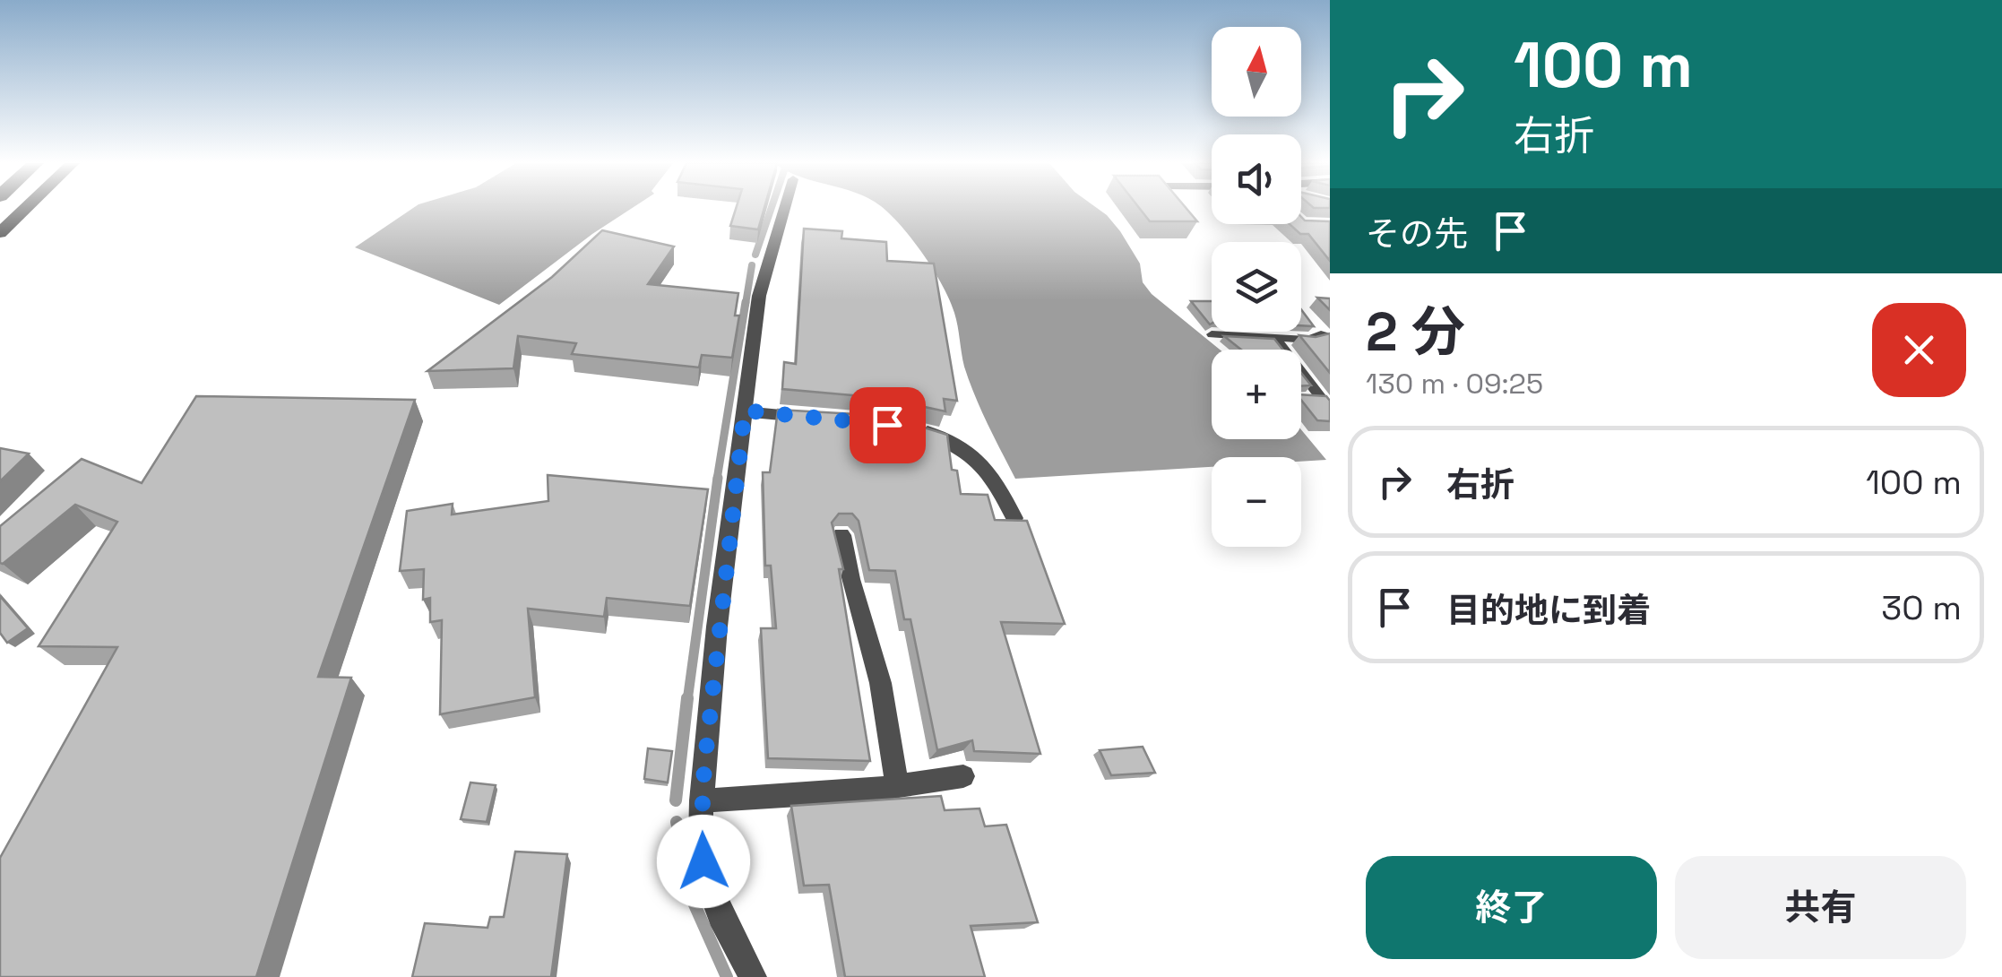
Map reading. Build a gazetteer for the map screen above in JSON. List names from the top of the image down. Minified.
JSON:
{"north":"top","page":{"turn":["100 m","右折"],"map_buttons":["+","−"],"then":"その先","heading":["2 分","130 m · 09:25"],"list":[{"name":"右折","value":"100 m"},{"name":"目的地に到着","value":"30 m"}],"buttons":["終了","共有"]}}
